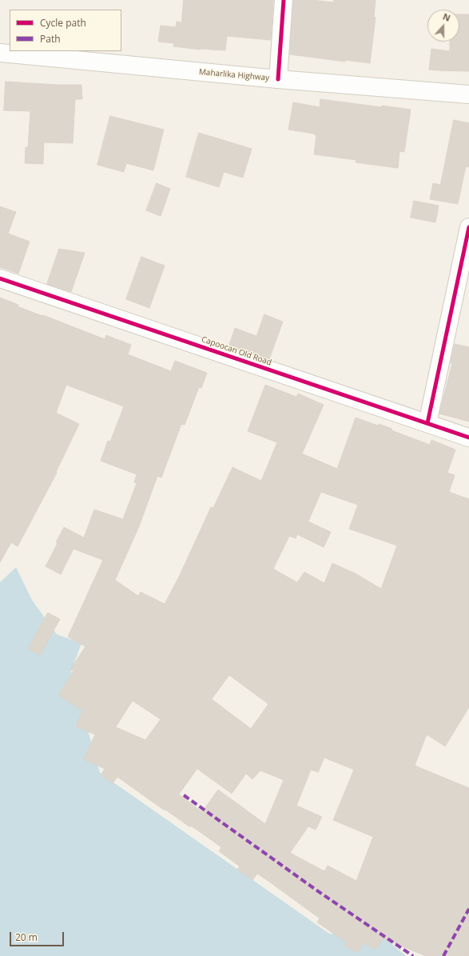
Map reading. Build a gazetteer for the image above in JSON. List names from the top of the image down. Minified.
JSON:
{"streets":{"street":["Maharlika Highway","Capoocan Old Road"]},"legend":["Cycle path","Path"],"scale_bar":"20 m","north":"top"}
